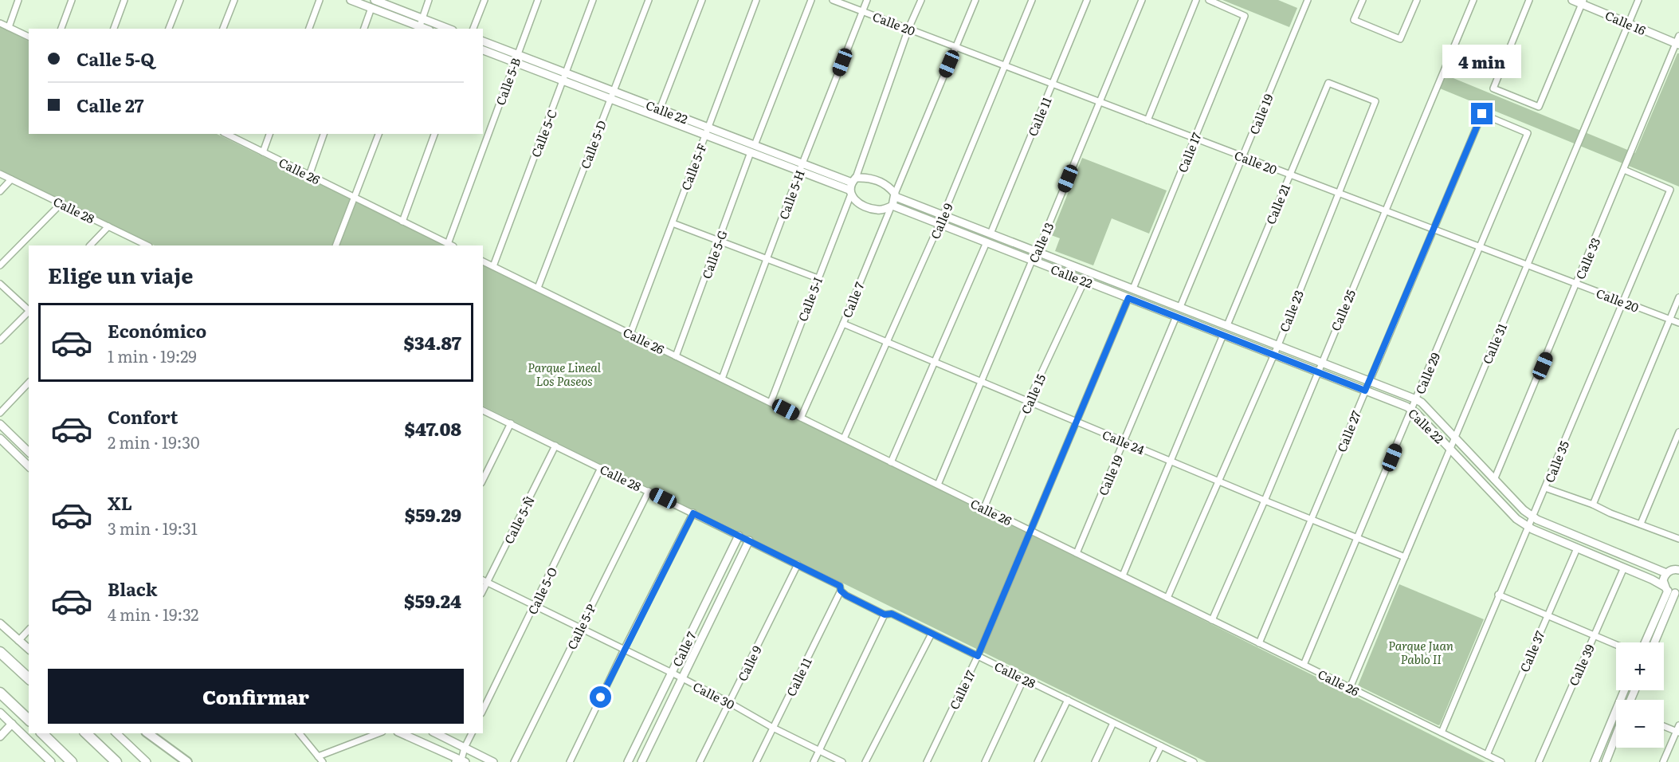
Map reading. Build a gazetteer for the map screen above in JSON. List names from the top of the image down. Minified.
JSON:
{"streets":{"street":["Calle 16","Calle 20","Calle 5-B","Calle 22","Calle 19","Calle 11","Calle 5-C","Calle 5-D","Calle 17","Calle 5-F","Calle 26","Calle 5-H","Calle 21","Calle 28","Calle 9","Calle 13","Calle 5-G","Calle 33","Calle 5-I","Calle 7","Calle 25","Calle 23","Calle 31","Calle 29","Calle 15","Calle 27","Calle 24","Calle 35","Calle 5-Ñ","Calle 5-O","Calle 5-P","Calle 37","Calle 39","Calle 30"]},"crossings":[["Calle 16","Calle 33"],["Calle 16","Calle 31"],["Calle 20","Calle 19"],["Calle 20","Calle 11"],["Calle 20","Calle 17"],["Calle 20","Calle 5-H"],["Calle 20","Calle 21"],["Calle 20","Calle 9"],["Calle 20","Calle 13"],["Calle 20","Calle 33"],["Calle 20","Calle 5-I"],["Calle 20","Calle 25"],["Calle 20","Calle 23"],["Calle 20","Calle 31"],["Calle 20","Calle 29"],["Calle 20","Calle 27"],["Calle 20","Calle 35"],["Calle 5-B","Calle 22"],["Calle 5-B","Calle 26"],["Calle 22","Calle 19"],["Calle 22","Calle 11"],["Calle 22","Calle 5-C"],["Calle 22","Calle 5-D"],["Calle 22","Calle 17"],["Calle 22","Calle 5-F"],["Calle 22","Calle 5-H"],["Calle 22","Calle 21"],["Calle 22","Calle 9"],["Calle 22","Calle 13"],["Calle 22","Calle 5-G"],["Calle 22","Calle 33"],["Calle 22","Calle 5-I"],["Calle 22","Calle 7"],["Calle 22","Calle 25"],["Calle 22","Calle 23"],["Calle 22","Calle 31"],["Calle 22","Calle 29"],["Calle 22","Calle 15"],["Calle 22","Calle 27"],["Calle 22","Calle 35"],["Calle 22","Calle 37"],["Calle 22","Calle 39"],["Calle 19","Calle 26"],["Calle 19","Calle 24"],["Calle 11","Calle 28"],["Calle 11","Calle 30"],["Calle 5-C","Calle 26"],["Calle 5-D","Calle 26"],["Calle 17","Calle 26"],["Calle 17","Calle 28"],["Calle 17","Calle 24"],["Calle 5-F","Calle 26"],["Calle 26","Calle 5-H"],["Calle 26","Calle 9"],["Calle 26","Calle 13"],["Calle 26","Calle 5-G"],["Calle 26","Calle 5-I"],["Calle 26","Calle 7"],["Calle 26","Calle 25"],["Calle 26","Calle 23"],["Calle 26","Calle 31"],["Calle 26","Calle 29"],["Calle 26","Calle 15"],["Calle 26","Calle 27"],["Calle 26","Calle 35"],["Calle 26","Calle 37"],["Calle 21","Calle 23"],["Calle 28","Calle 9"],["Calle 28","Calle 7"],["Calle 28","Calle 5-Ñ"],["Calle 28","Calle 5-O"],["Calle 28","Calle 5-P"],["Calle 9","Calle 24"],["Calle 9","Calle 30"],["Calle 13","Calle 24"],["Calle 33","Calle 35"],["Calle 7","Calle 24"],["Calle 7","Calle 30"],["Calle 25","Calle 24"],["Calle 23","Calle 24"],["Calle 31","Calle 24"],["Calle 29","Calle 27"],["Calle 29","Calle 24"],["Calle 15","Calle 24"],["Calle 27","Calle 24"],["Calle 5-Ñ","Calle 30"],["Calle 5-O","Calle 30"],["Calle 5-P","Calle 30"]],"parks":["Parque Lineal Los Paseos","Parque Juan Pablo II"],"page":{"banner":["Calle 5-Q","Calle 27"],"bubble":"4 min","heading":"Elige un viaje","list":[{"name":"Económico","note":"1 min · 19:29","value":"$34.87"},{"name":"Confort","note":"2 min · 19:30","value":"$47.08"},{"name":"XL","note":"3 min · 19:31","value":"$59.29"},{"name":"Black","note":"4 min · 19:32","value":"$59.24"}],"map_buttons":["+","−"],"buttons":"Confirmar"}}
